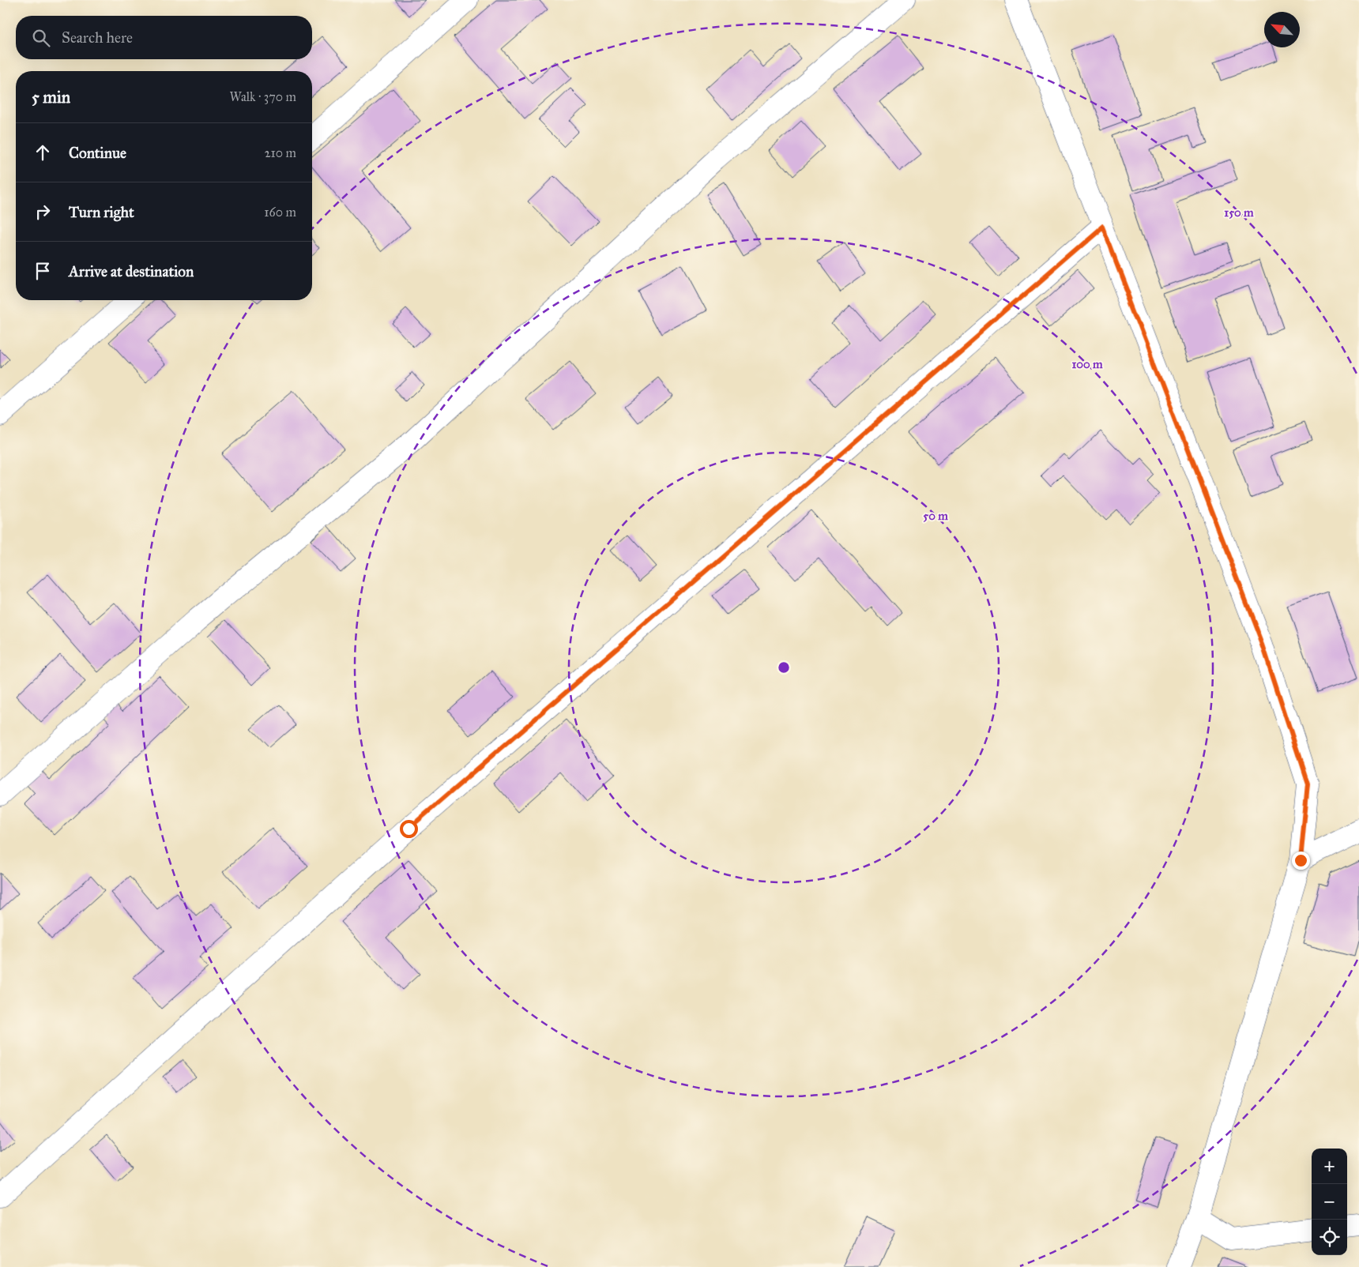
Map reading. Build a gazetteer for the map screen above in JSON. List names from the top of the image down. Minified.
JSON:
{"north":"top left","page":{"search":"Search here","heading":["5 min","Walk · 370 m"],"list":[["Continue","210 m"],["Turn right","160 m"],"Arrive at destination"],"map_buttons":["+","−"]},"rings":["150 m","100 m","50 m"]}
